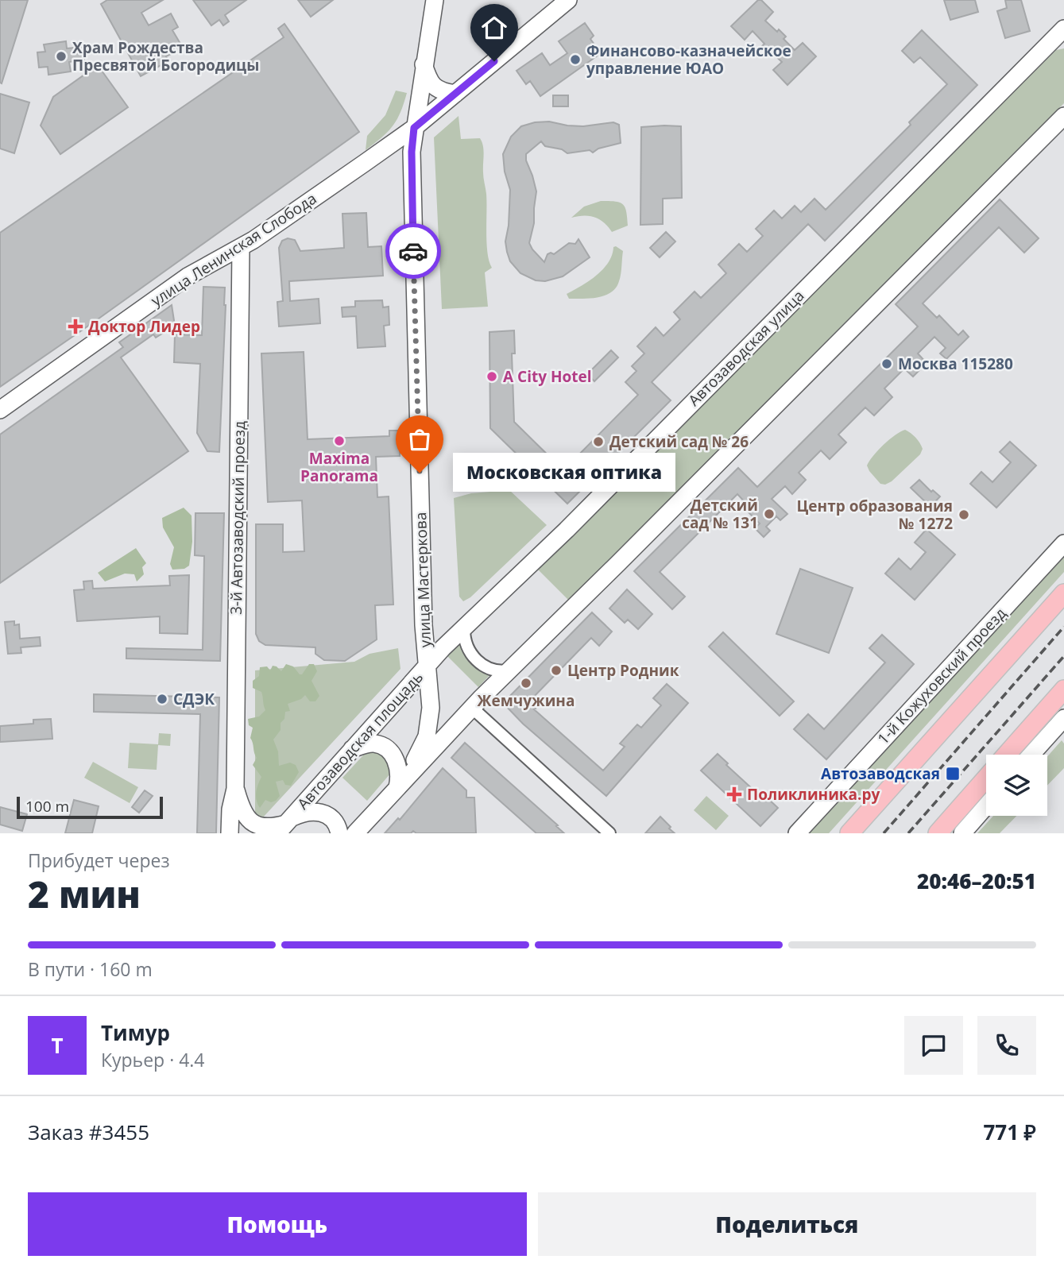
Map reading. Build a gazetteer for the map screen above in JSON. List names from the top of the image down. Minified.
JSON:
{"streets":{"main road":["улица Ленинская Слобода","Автозаводская улица","3-й Автозаводский проезд","улица Мастеркова","1-й Кожуховский проезд","Автозаводская площадь"]},"crossings":[["улица Ленинская Слобода","3-й Автозаводский проезд"],["улица Ленинская Слобода","улица Мастеркова"],["Автозаводская улица","улица Мастеркова"],["Автозаводская улица","Автозаводская площадь"],["3-й Автозаводский проезд","Автозаводская площадь"],["улица Мастеркова","Автозаводская площадь"]],"places":{"other":["Храм Рождества Пресвятой Богородицы","Финансово-казначейское управление ЮАО","Москва 115280","A City Hotel","Maxima Panorama","Детский сад № 26","Московская оптика","Детский сад № 131","Центр образования № 1272","Центр Родник","Жемчужина","СДЭК"],"health":["Доктор Лидер","Поликлиника.ру"],"transit":["Автозаводская"]},"scale_bar":"100 m","page":{"bubble":"Московская оптика","scale":"100 m","heading":["2 мин","Прибудет через","20:46–20:51"],"panel":["Тимур","Курьер · 4.4","Заказ #3455","771 ₽"],"bar":"В пути · 160 m","round":"Т","buttons":["Помощь","Поделиться"]}}
